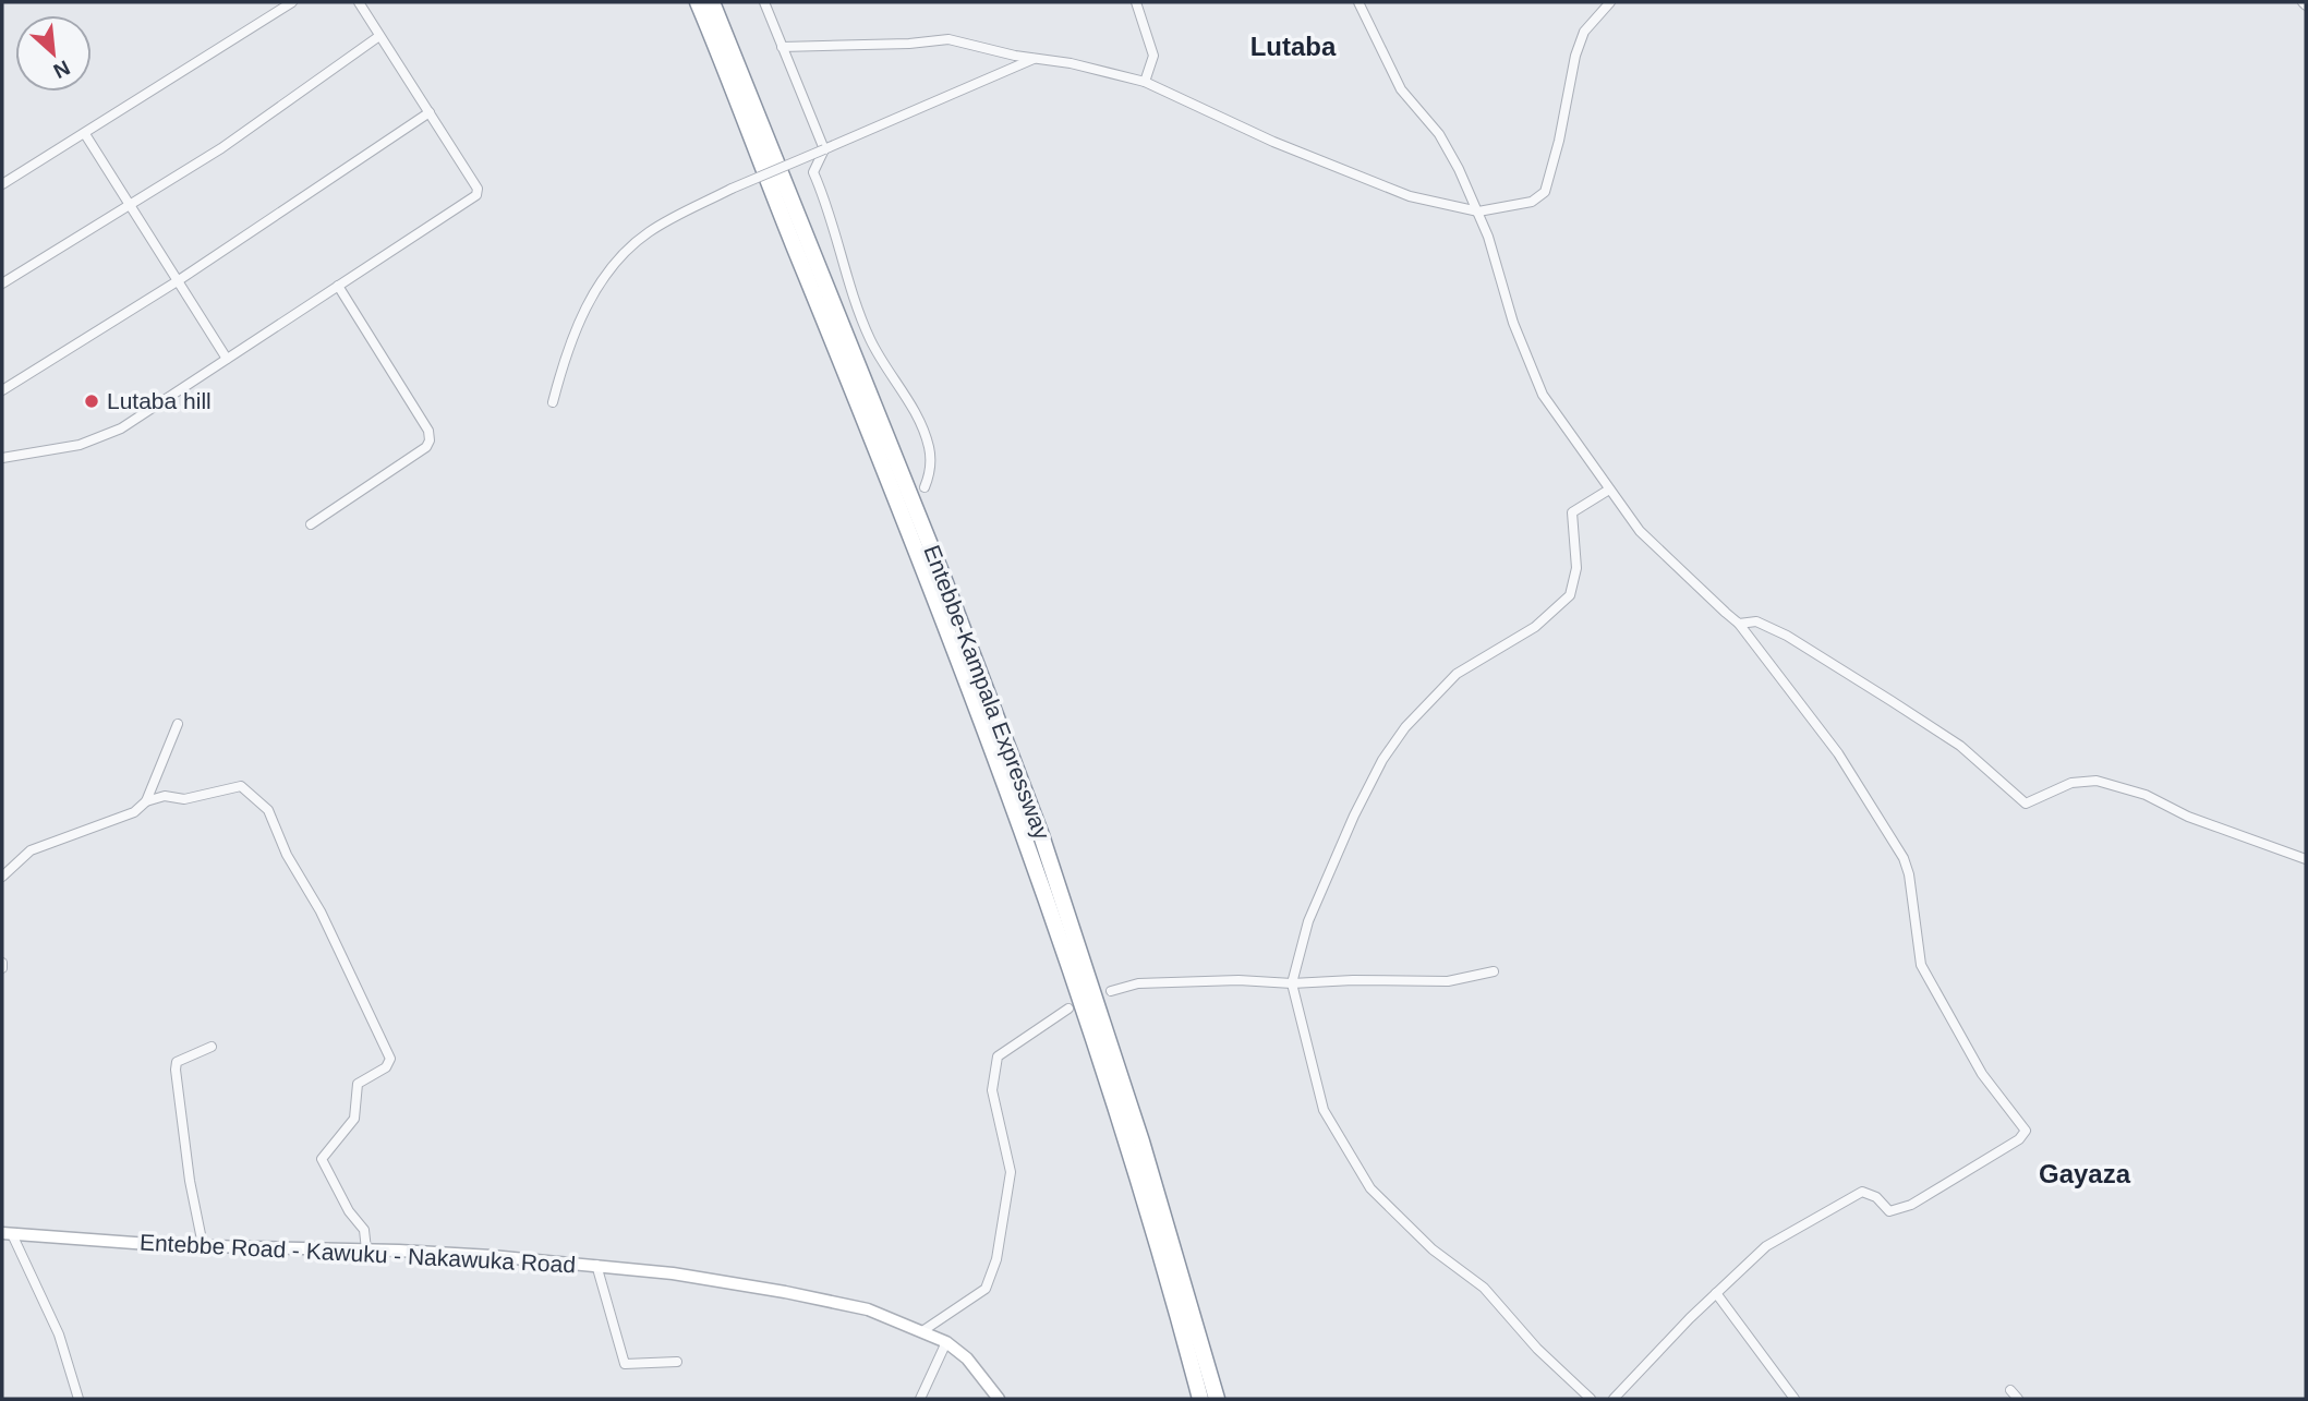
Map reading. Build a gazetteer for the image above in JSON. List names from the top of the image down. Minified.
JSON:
{"streets":{"highway":["Entebbe-Kampala Expressway"],"main road":["Entebbe Road - Kawuku - Nakawuka Road"]},"districts":["Lutaba","Gayaza"],"places":["Lutaba hill"],"north":"bottom right"}
